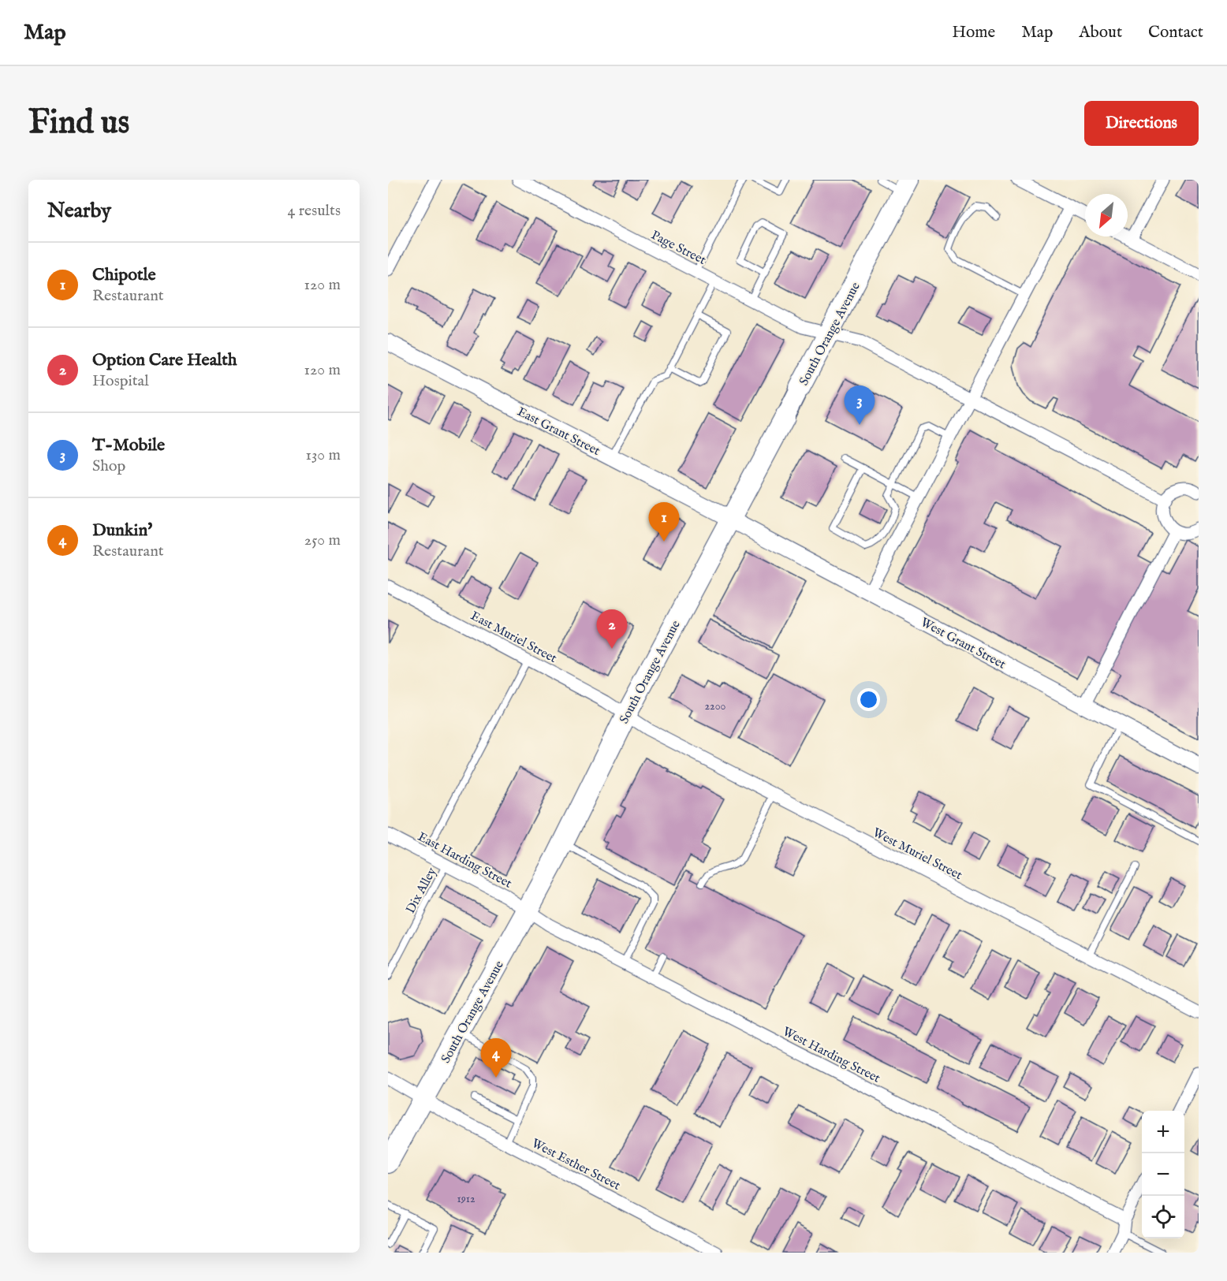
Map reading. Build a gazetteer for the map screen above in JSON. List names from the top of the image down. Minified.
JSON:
{"streets":{"main road":["South Orange Avenue"],"street":["Page Street","East Grant Street","East Muriel Street","West Grant Street","West Muriel Street","East Harding Street","West Harding Street","West Esther Street"],"lane":["Dix Alley"]},"crossings":[["Page Street","South Orange Avenue"],["South Orange Avenue","East Grant Street"],["South Orange Avenue","East Muriel Street"],["South Orange Avenue","West Grant Street"],["South Orange Avenue","West Muriel Street"],["South Orange Avenue","East Harding Street"],["South Orange Avenue","West Harding Street"],["South Orange Avenue","West Esther Street"],["East Grant Street","West Grant Street"],["East Muriel Street","West Muriel Street"],["East Harding Street","Dix Alley"],["East Harding Street","West Harding Street"]],"house_numbers":["2200","1912"],"north":"bottom left","page":{"header":"Map","nav":["Home","Map","About","Contact"],"buttons":"Directions","title":"Find us","heading":["Nearby","4 results"],"list":[{"mark":"1","name":"Chipotle","note":"Restaurant","value":"120 m"},{"mark":"2","name":"Option Care Health","note":"Hospital","value":"120 m"},{"mark":"3","name":"T-Mobile","note":"Shop","value":"130 m"},{"mark":"4","name":"Dunkin'","note":"Restaurant","value":"250 m"}],"pins":["3","1","2","4"],"map_buttons":["+","−"]}}
